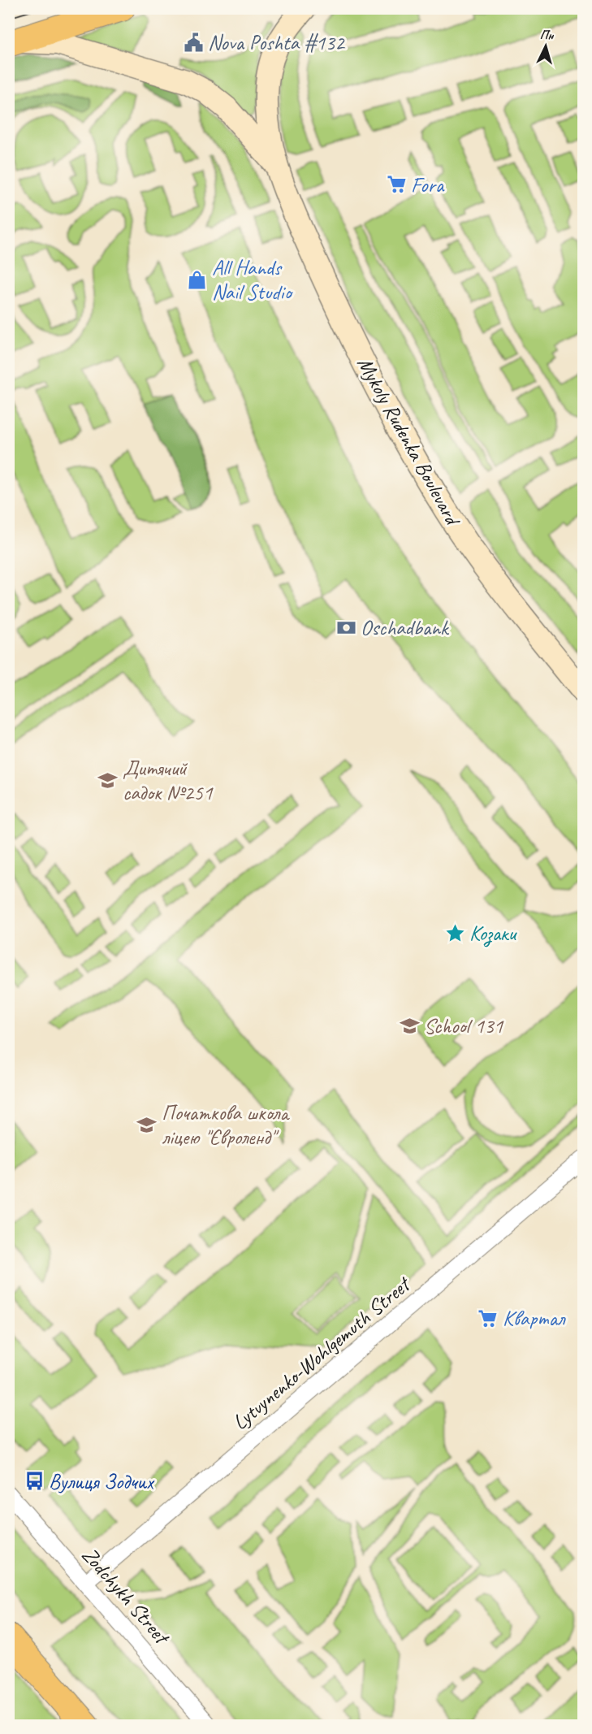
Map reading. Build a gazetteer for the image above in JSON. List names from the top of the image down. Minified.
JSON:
{"streets":{"street":["Mykoly Rudenka Boulevard","Lytvynenko-Wohlgemuth Street","Zodchykh Street"]},"crossings":[["Lytvynenko-Wohlgemuth Street","Zodchykh Street"]],"places":{"public building":["Nova Poshta #132"],"supermarket":["Fora","Квартал"],"shop":["All Hands Nail Studio"],"bank":["Oschadbank"],"school or university":["Дитячий садок №251","School 131","Початкова школа ліцею \"Євроленд\""],"place":["Козаки"],"bus stop":["Вулиця Зодчих"]},"north":"top"}
